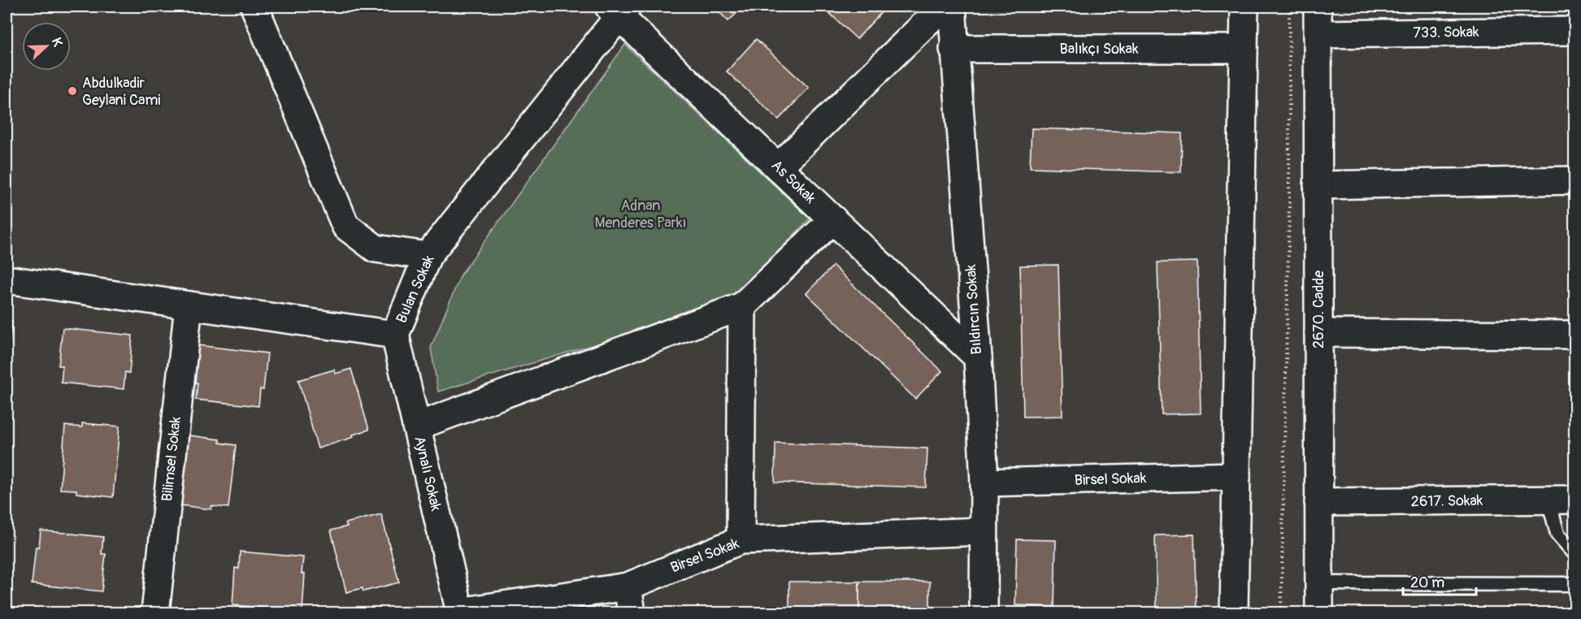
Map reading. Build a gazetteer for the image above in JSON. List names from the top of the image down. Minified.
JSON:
{"streets":{"street":["733. Sokak","Balıkçı Sokak","As Sokak","Bulan Sokak","Bıldırcın Sokak","2670. Cadde","Bilimsel Sokak","Aynalı Sokak","Birsel Sokak","2617. Sokak"]},"crossings":[["733. Sokak","2670. Cadde"],["Balıkçı Sokak","Bıldırcın Sokak"],["As Sokak","Bulan Sokak"],["As Sokak","Bıldırcın Sokak"],["Bulan Sokak","Bilimsel Sokak"],["Bulan Sokak","Aynalı Sokak"],["Bıldırcın Sokak","Birsel Sokak"],["2670. Cadde","2617. Sokak"],["Aynalı Sokak","Birsel Sokak"]],"parks":["Adnan Menderes Parkı"],"places":["Abdulkadir Geylani Cami"],"scale_bar":"20 m","north":"right"}
